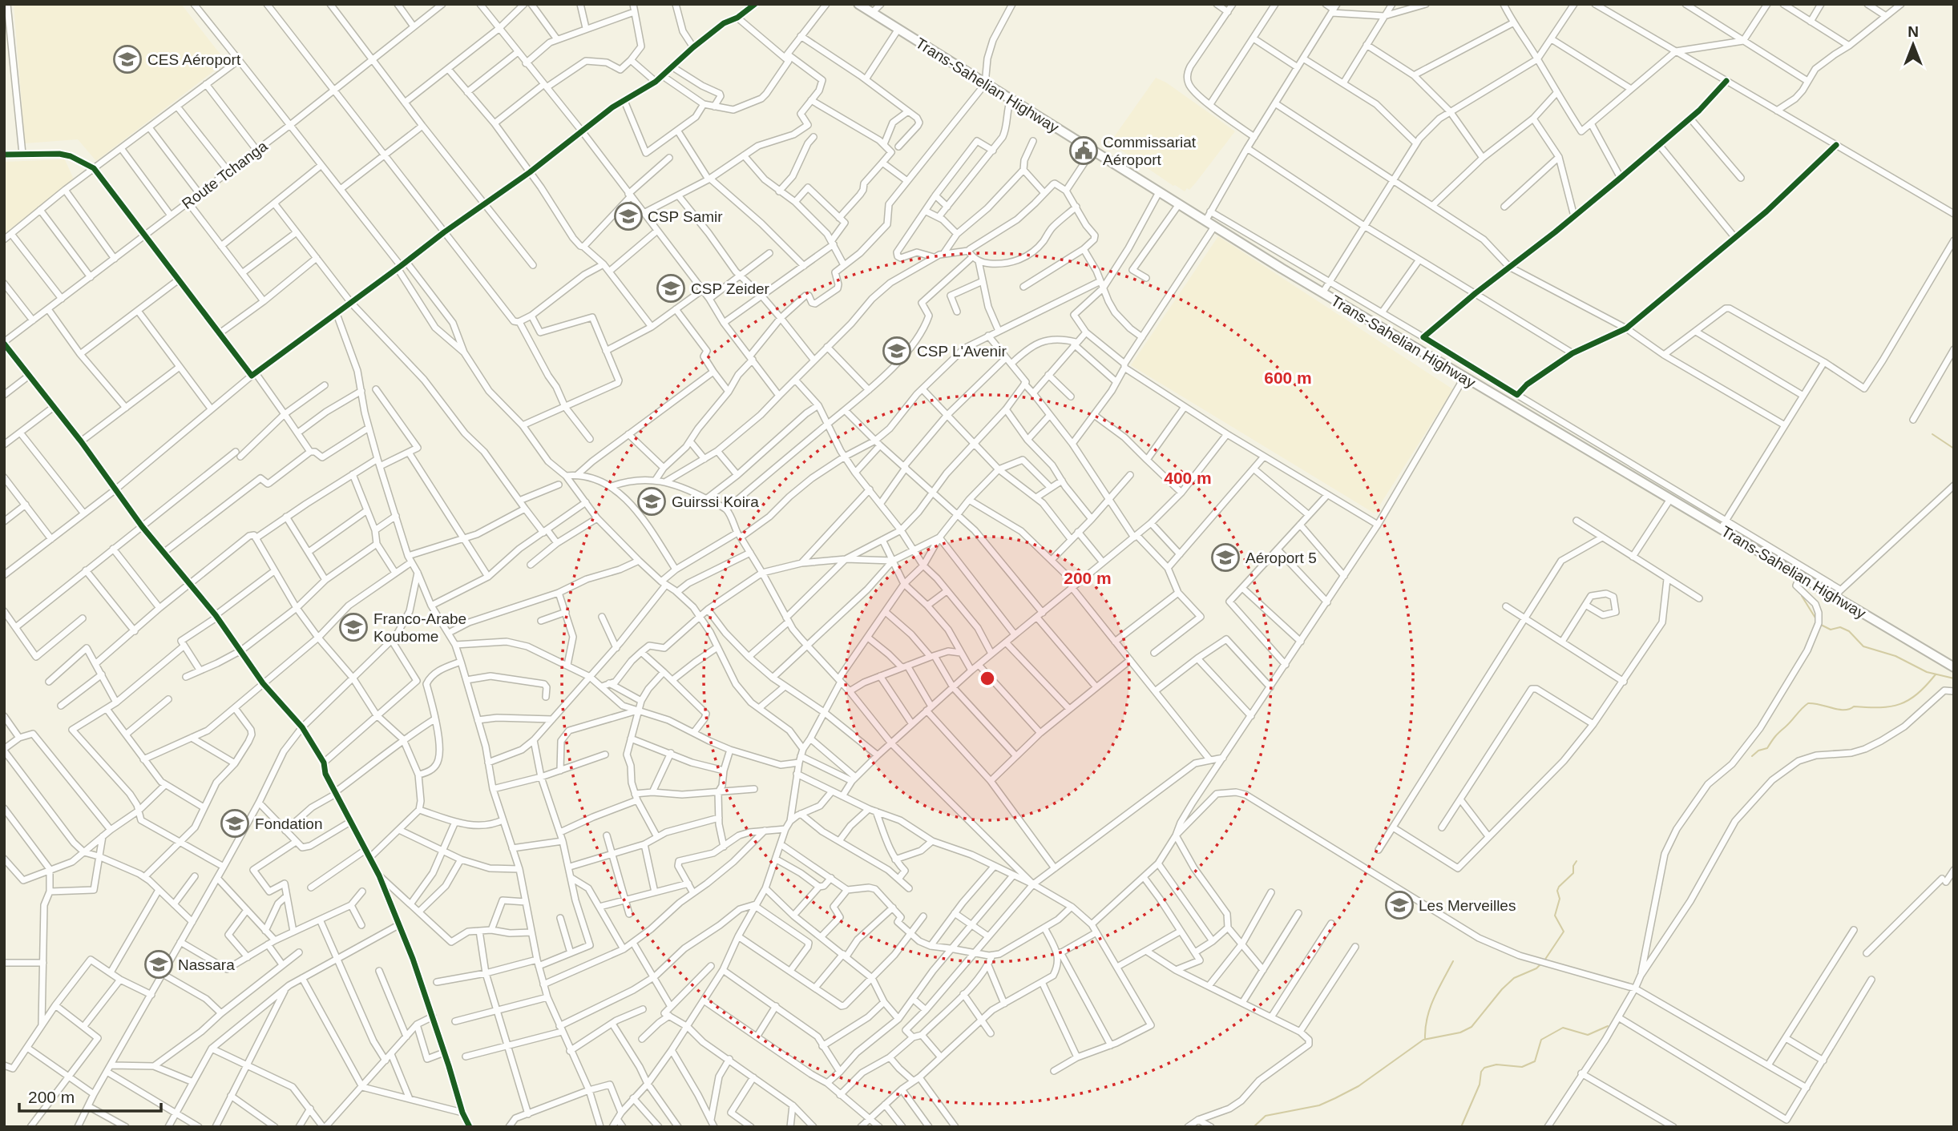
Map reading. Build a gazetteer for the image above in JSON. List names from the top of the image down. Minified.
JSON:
{"streets":{"highway":["Trans-Sahelian Highway"],"street":["Route Tchanga"]},"places":{"school or university":["CES Aéroport","CSP Samir","CSP Zeider","CSP L'Avenir","Guirssi Koira","Aéroport 5","Franco-Arabe Koubome","Fondation","Les Merveilles","Nassara"],"public building":["Commissariat Aéroport"]},"scale_bar":"200 m","north":"top","rings":["600 m","400 m","200 m"]}
